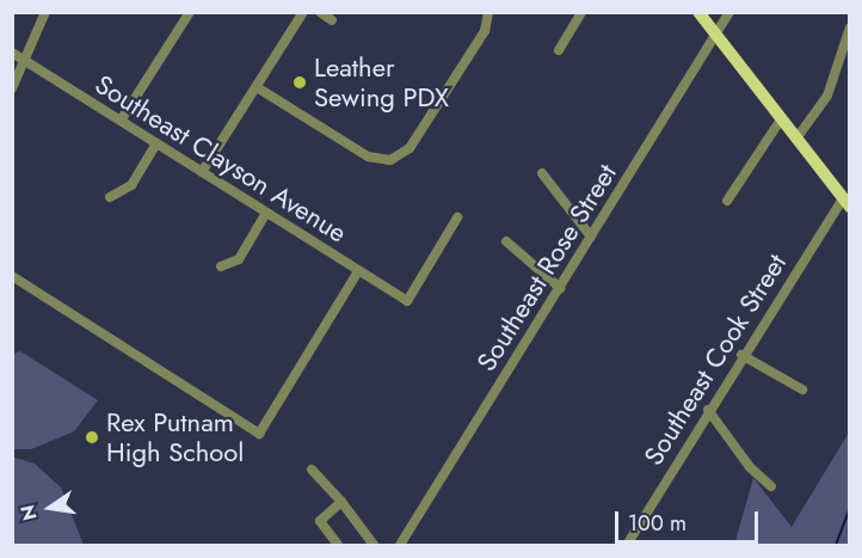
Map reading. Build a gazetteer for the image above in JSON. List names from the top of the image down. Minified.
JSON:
{"streets":{"street":["Southeast Clayson Avenue","Southeast Rose Street","Southeast Cook Street"]},"places":["Leather Sewing PDX","Rex Putnam High School"],"scale_bar":"100 m","north":"left"}
